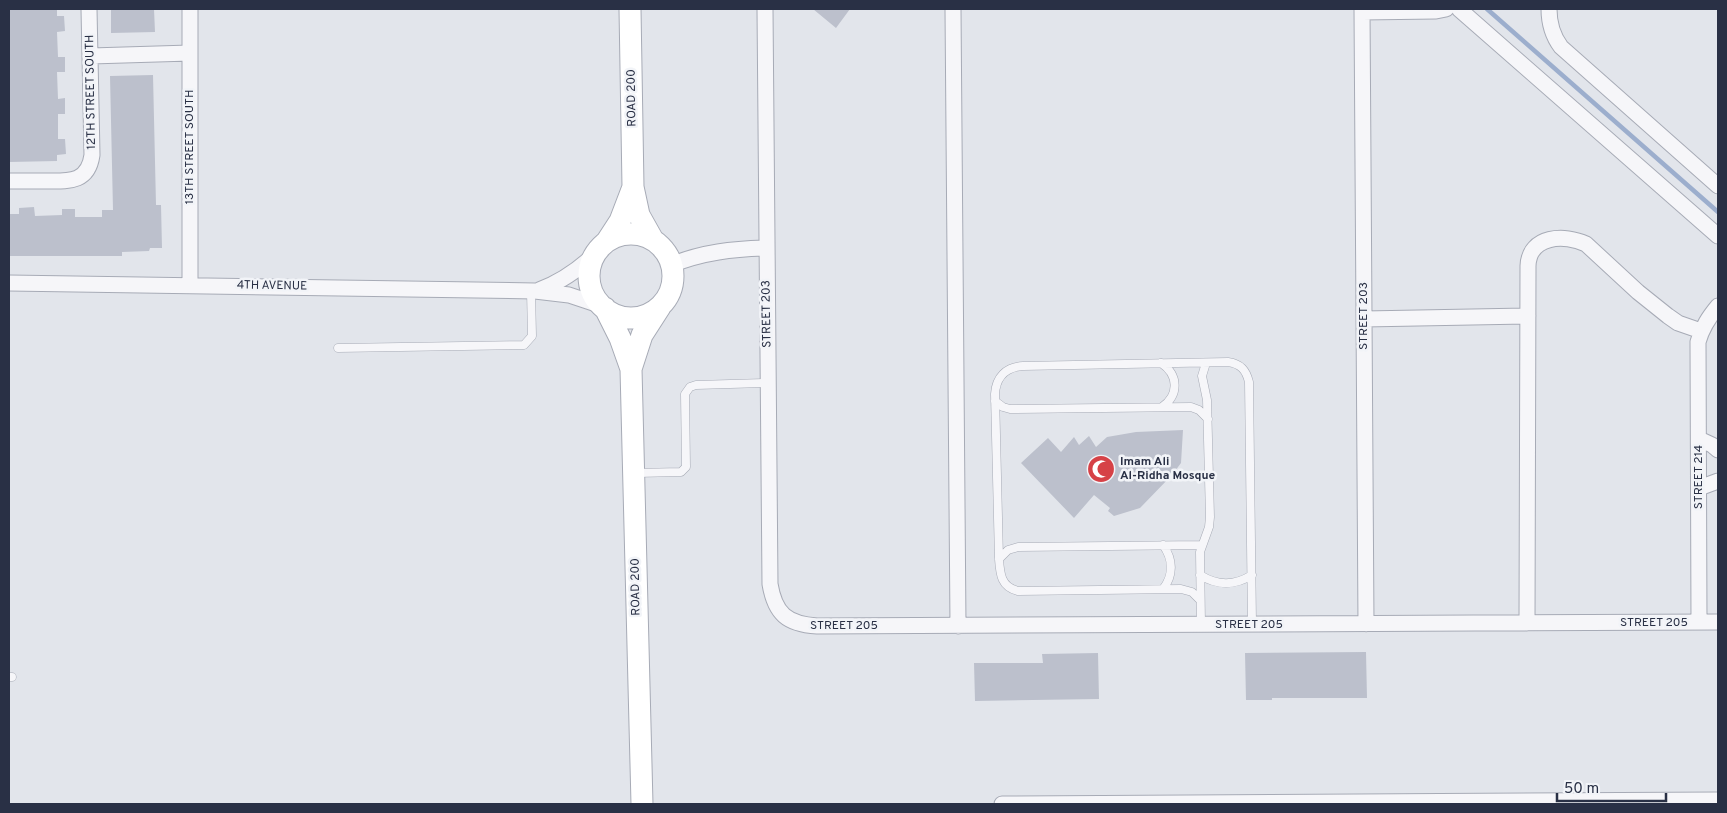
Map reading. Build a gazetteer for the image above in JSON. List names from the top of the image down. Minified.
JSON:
{"streets":{"main road":["ROAD 200"],"street":["12TH STREET SOUTH","13TH STREET SOUTH","4TH AVENUE","STREET 203","STREET 214","STREET 205"]},"crossings":[["ROAD 200","4TH AVENUE"],["13TH STREET SOUTH","4TH AVENUE"],["STREET 203","STREET 205"],["STREET 214","STREET 205"]],"places":{"mosque":["Imam Ali Al-Ridha Mosque"]},"scale_bar":"50 m"}
